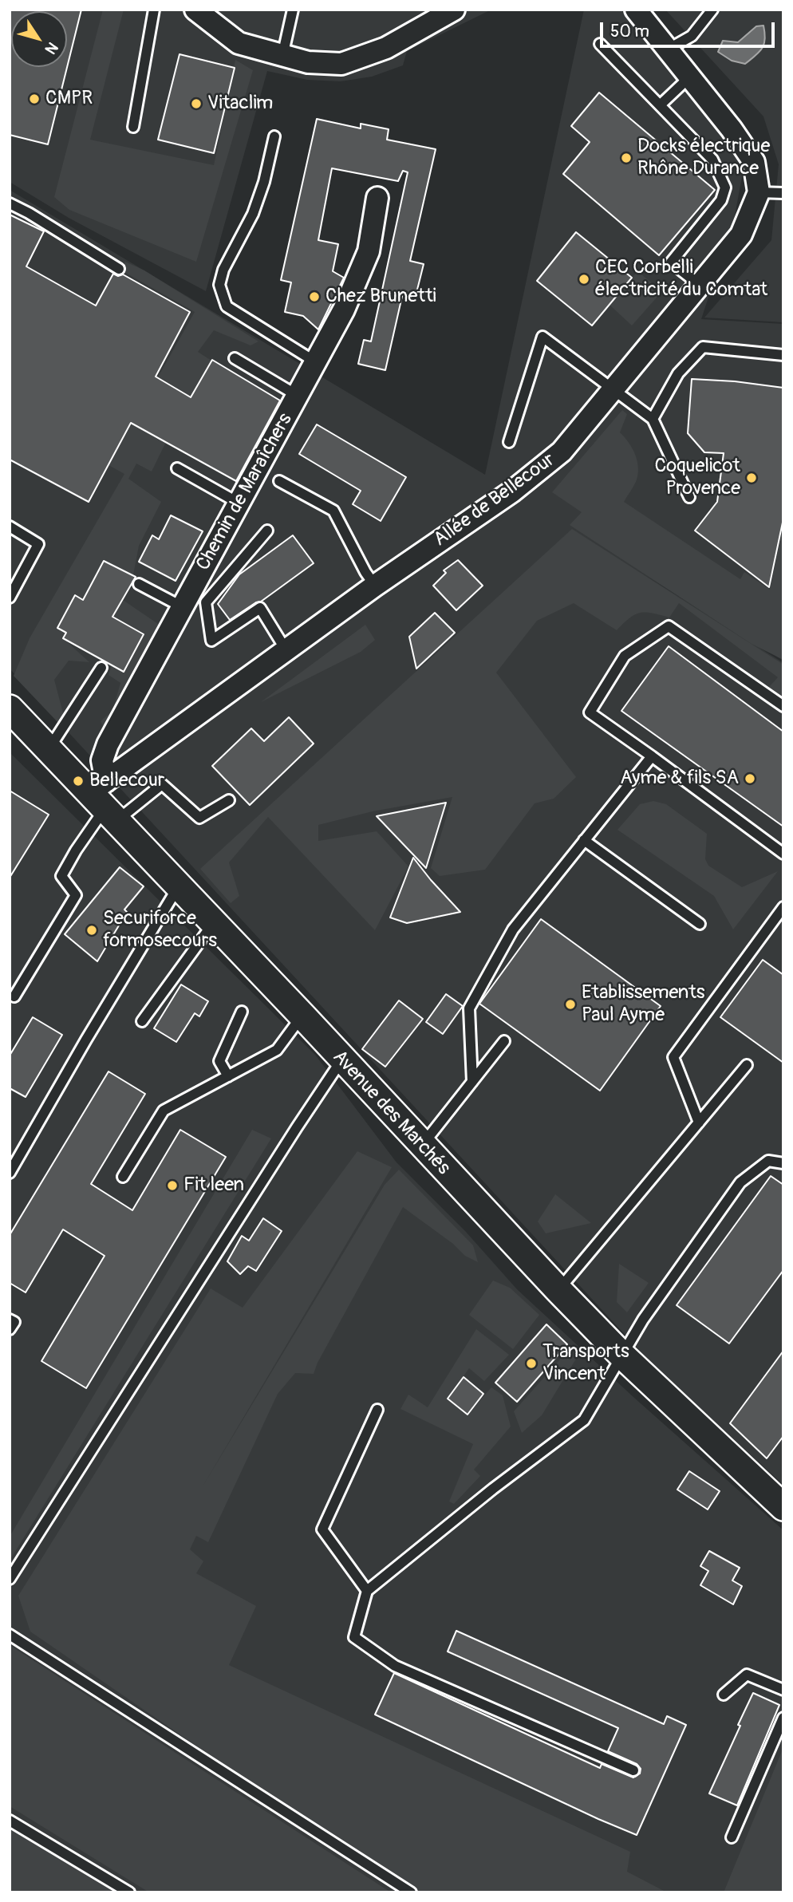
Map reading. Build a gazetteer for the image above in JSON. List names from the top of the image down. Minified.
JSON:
{"streets":{"street":["Chemin de Maraîchers","Allée de Bellecour","Avenue des Marchés"]},"crossings":[["Chemin de Maraîchers","Allée de Bellecour"],["Chemin de Maraîchers","Avenue des Marchés"],["Allée de Bellecour","Avenue des Marchés"]],"places":["CMPR","Vitaclim","Docks électrique Rhône Durance","CEC Corbelli électricité du Comtat","Chez Brunetti","Coquelicot Provence","Ayme & fils SA","Bellecour","Securiforce formosecours","Etablissements Paul Ayme","Fit leen","Transports Vincent"],"scale_bar":"50 m","north":"bottom right"}
